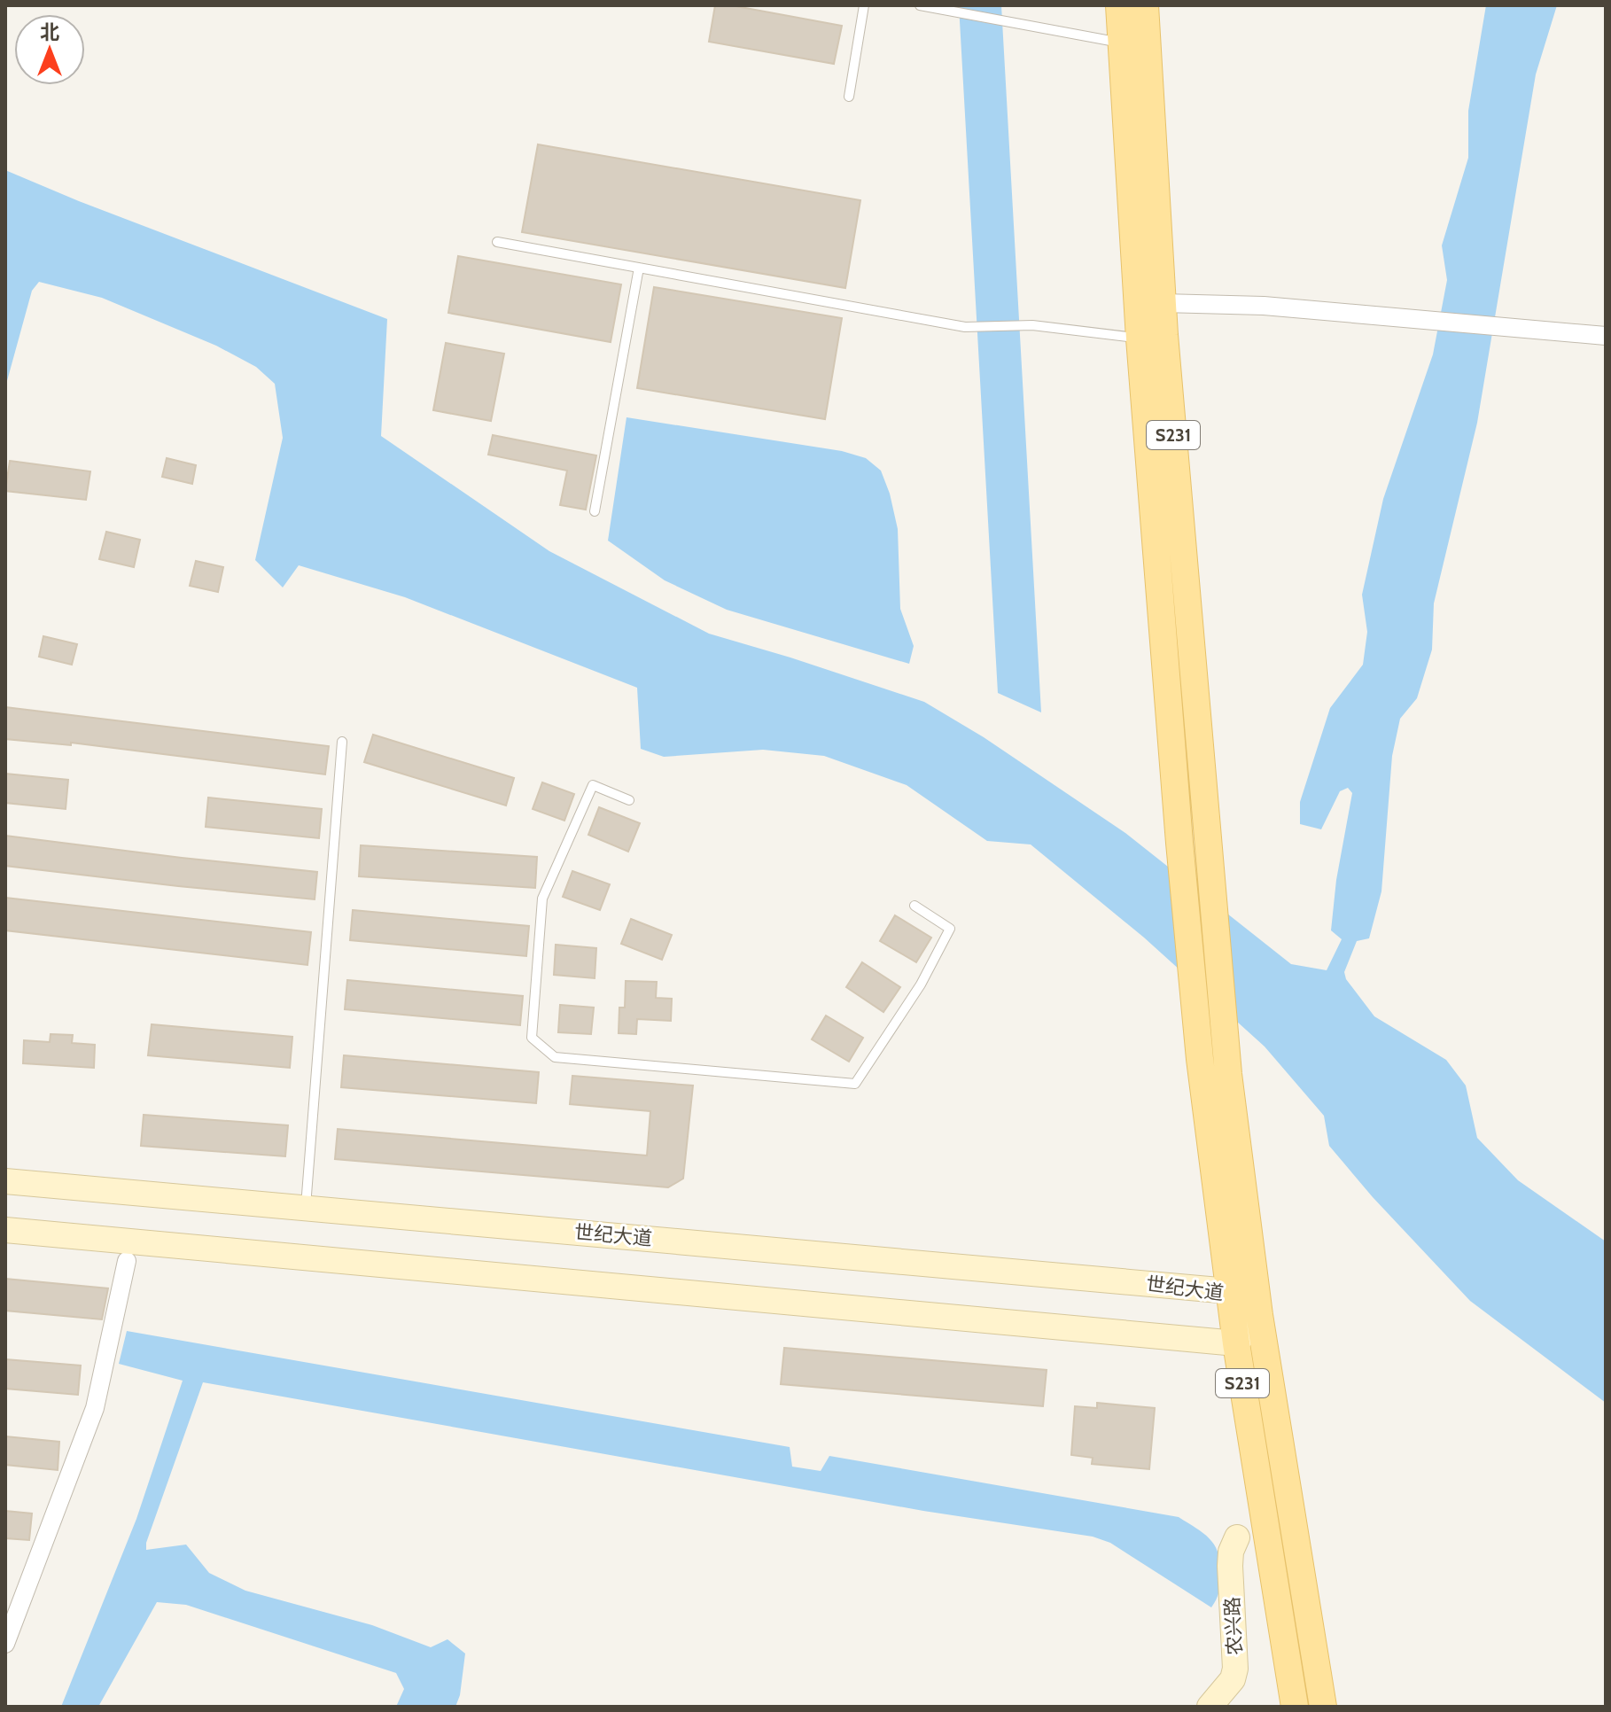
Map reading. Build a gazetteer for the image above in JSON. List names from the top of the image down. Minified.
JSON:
{"streets":{"main road":["S231","世纪大道","农兴路"]},"crossings":[["S231","世纪大道"]],"north":"top"}
